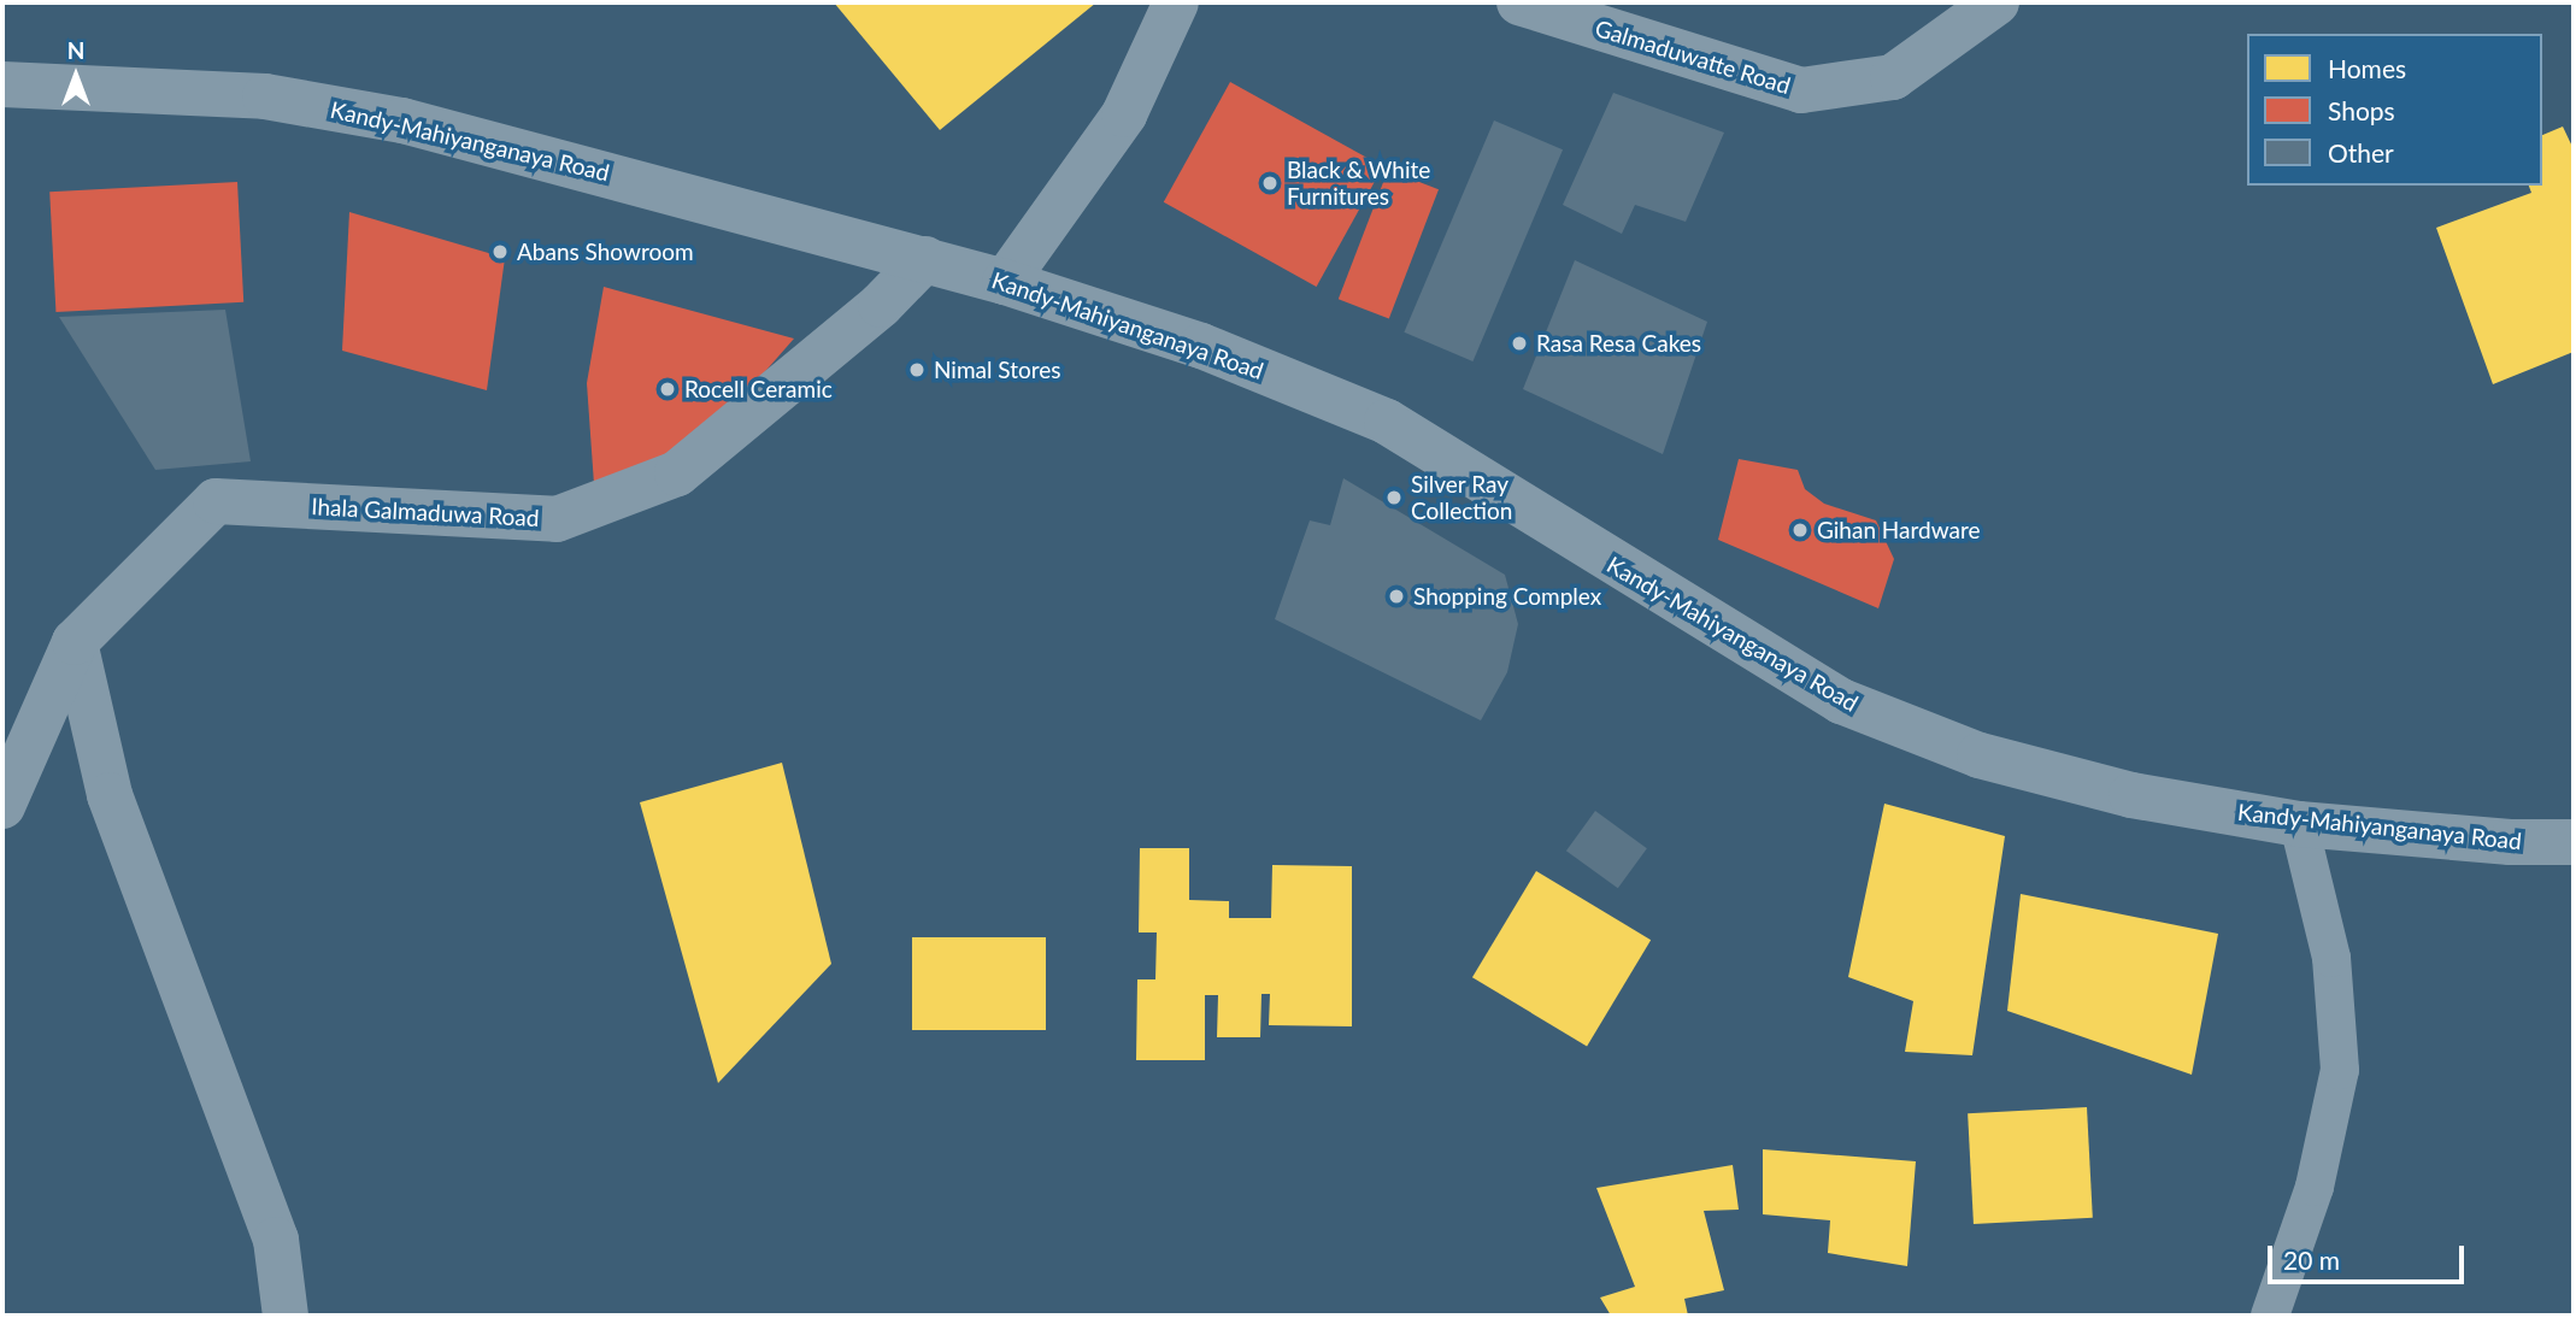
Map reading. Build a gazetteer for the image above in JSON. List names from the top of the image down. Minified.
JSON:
{"streets":{"main road":["Galmaduwatte Road","Kandy-Mahiyanganaya Road","Ihala Galmaduwa Road"]},"crossings":[["Kandy-Mahiyanganaya Road","Ihala Galmaduwa Road"]],"places":["Black & White Furnitures","Abans Showroom","Rasa Resa Cakes","Nimal Stores","Rocell Ceramic","Silver Ray Collection","Gihan Hardware","Shopping Complex"],"legend":["Homes","Shops","Other"],"scale_bar":"20 m","north":"top"}
